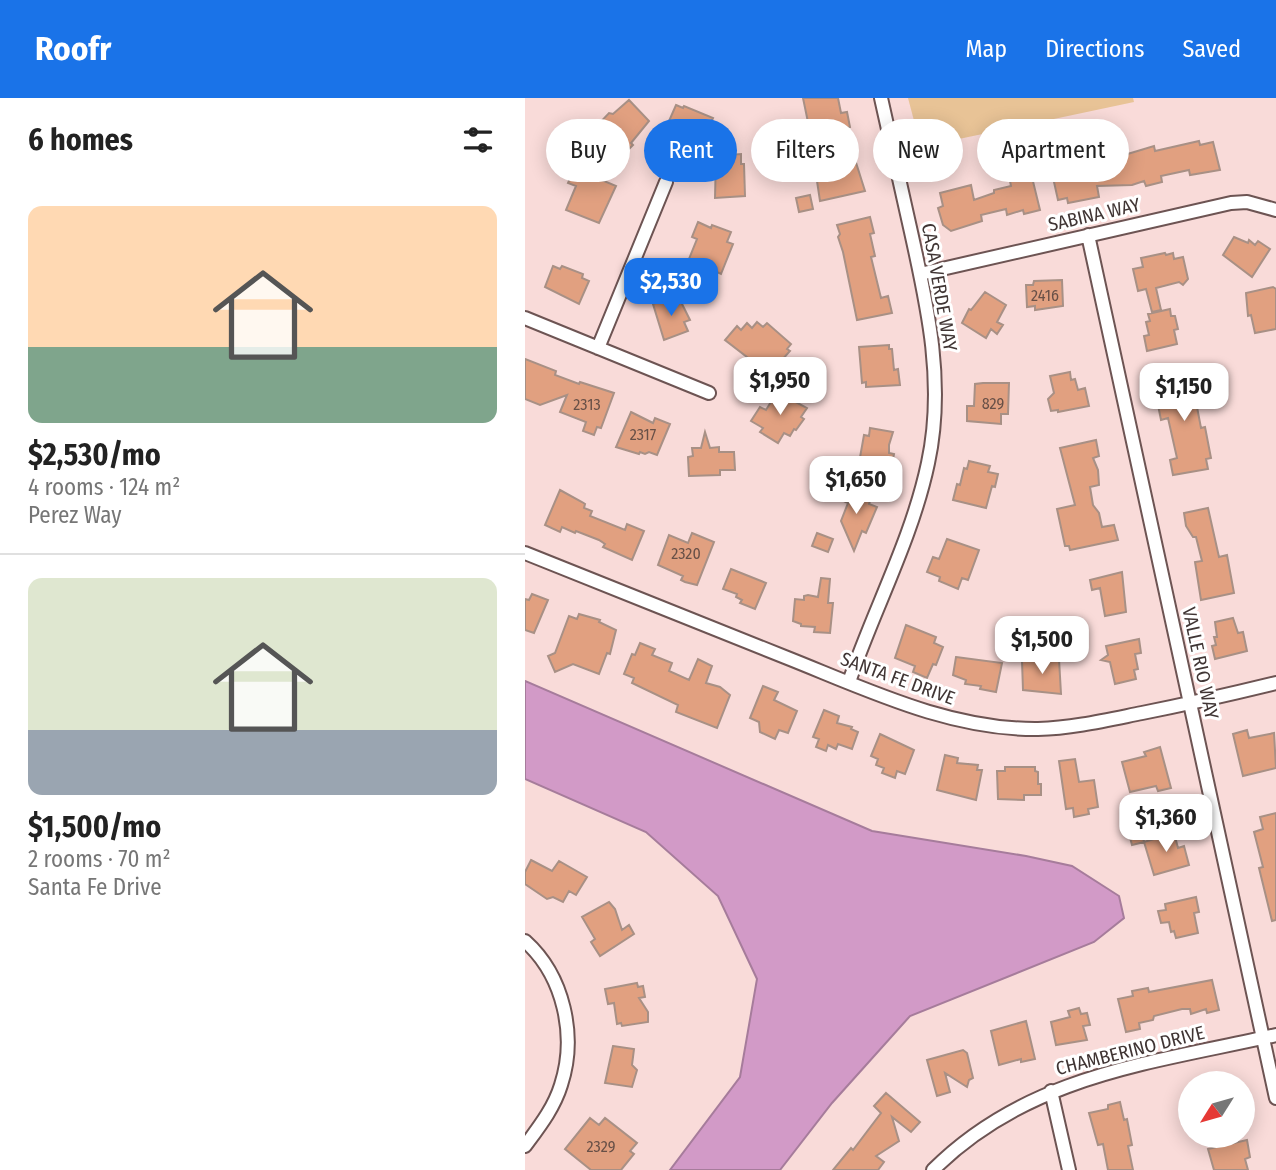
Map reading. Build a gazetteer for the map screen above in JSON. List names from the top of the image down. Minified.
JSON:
{"streets":{"street":["SABINA WAY","CASA VERDE WAY","VALLE RIO WAY","SANTA FE DRIVE","CHAMBERINO DRIVE"]},"crossings":[["SABINA WAY","CASA VERDE WAY"],["SABINA WAY","VALLE RIO WAY"],["CASA VERDE WAY","SANTA FE DRIVE"],["VALLE RIO WAY","SANTA FE DRIVE"],["VALLE RIO WAY","CHAMBERINO DRIVE"]],"house_numbers":["2416","829","2313","2317","2320","2329"],"north":"bottom left","page":{"header":"Roofr","nav":["Map","Directions","Saved"],"heading":"6 homes","chip":["Buy","Rent","Filters","New","Apartment"],"list":[{"name":"$2,530/mo","note":"4 rooms · 124 m² · Perez Way"},{"name":"$1,500/mo","note":"2 rooms · 70 m² · Santa Fe Drive"}],"price":["$2,530","$1,950","$1,150","$1,650","$1,500","$1,360"]}}
